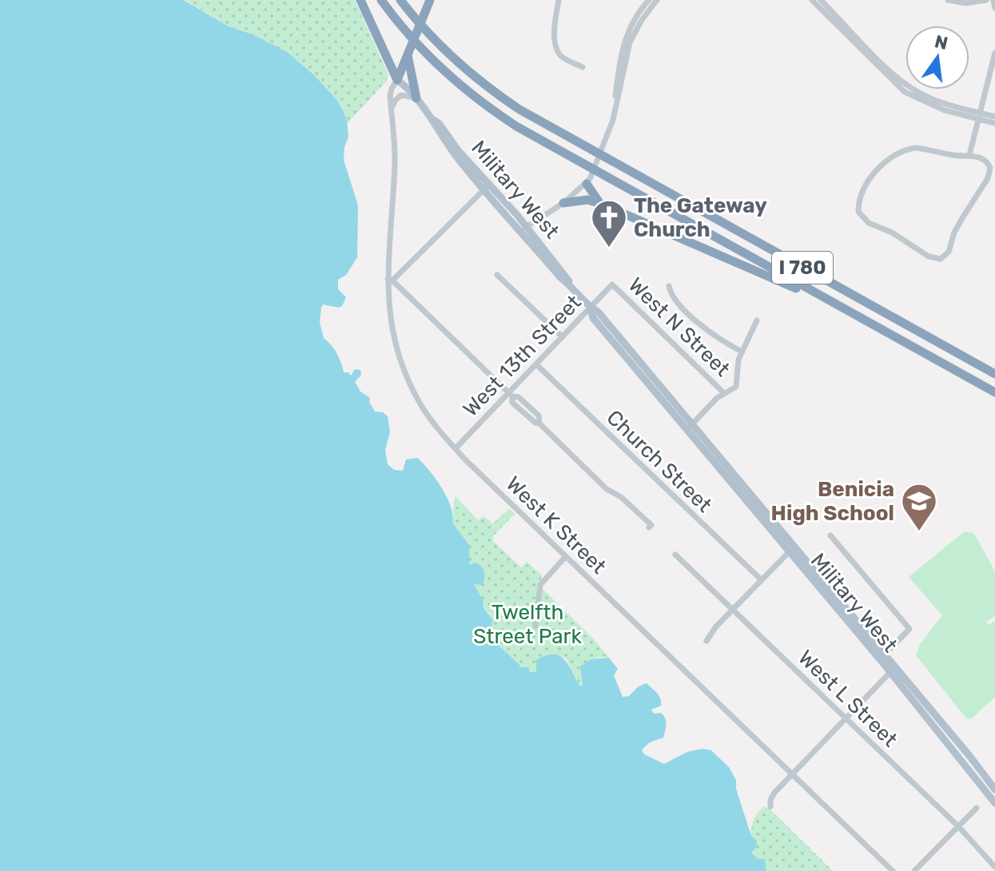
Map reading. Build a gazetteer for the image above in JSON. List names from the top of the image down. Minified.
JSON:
{"streets":{"highway":["I 780"],"main road":["Military West"],"street":["West N Street","West 13th Street","Church Street","West K Street","West L Street"]},"crossings":[["Military West","West 13th Street"],["Military West","West K Street"],["West N Street","West 13th Street"],["West 13th Street","Church Street"],["West 13th Street","West K Street"]],"parks":["Twelfth Street Park"],"places":{"church":["The Gateway Church"],"school or university":["Benicia High School"]},"north":"top"}
